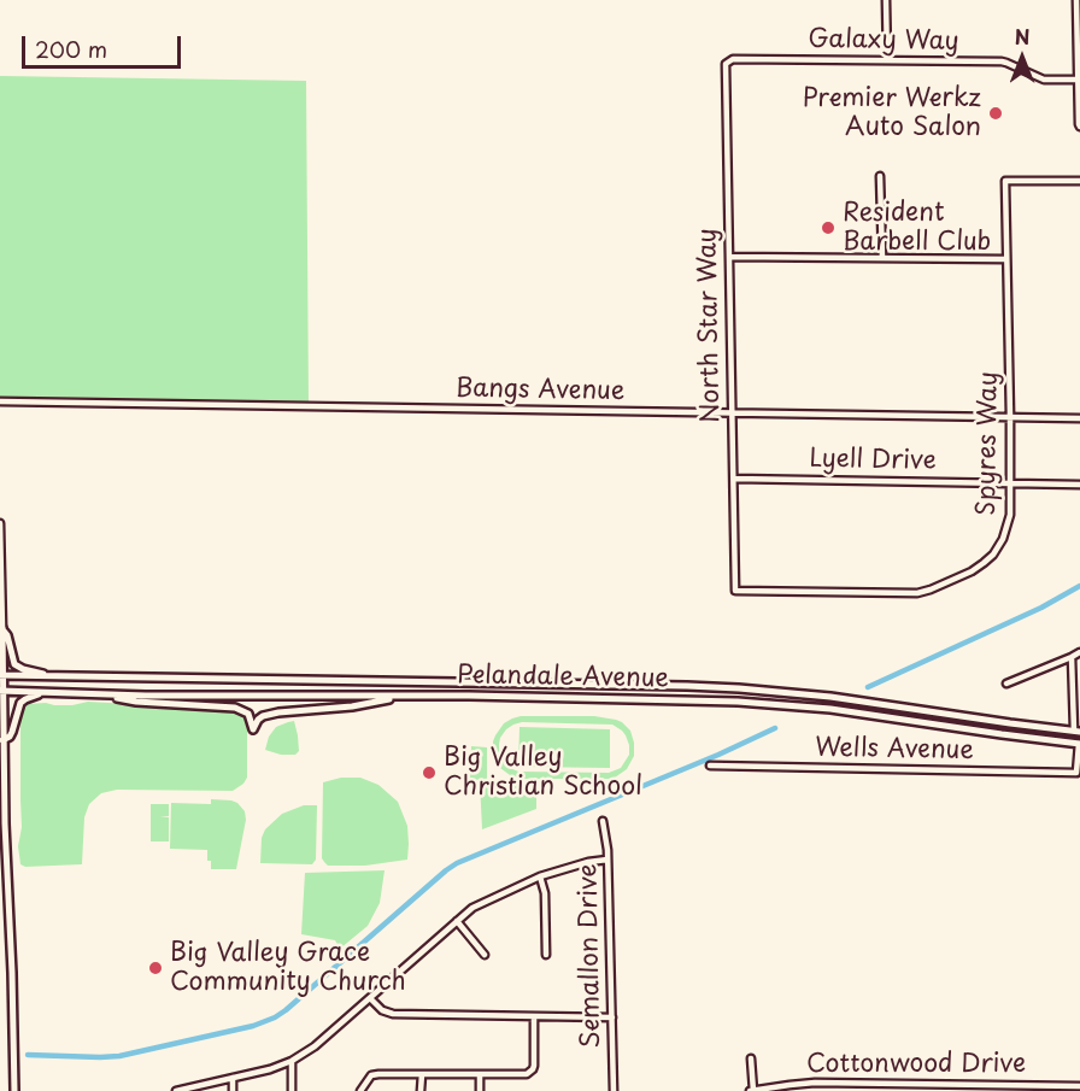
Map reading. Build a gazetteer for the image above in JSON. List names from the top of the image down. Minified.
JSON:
{"streets":{"main road":["Pelandale Avenue"],"street":["Galaxy Way","North Star Way","Bangs Avenue","Spyres Way","Lyell Drive","Wells Avenue","Semallon Drive","Cottonwood Drive"]},"crossings":[["Galaxy Way","North Star Way"],["North Star Way","Bangs Avenue"],["North Star Way","Spyres Way"],["North Star Way","Lyell Drive"],["Bangs Avenue","Spyres Way"],["Spyres Way","Lyell Drive"],["Pelandale Avenue","Wells Avenue"]],"places":["Premier Werkz Auto Salon","Resident Barbell Club","Big Valley Christian School","Big Valley Grace Community Church"],"scale_bar":"200 m","north":"top"}
